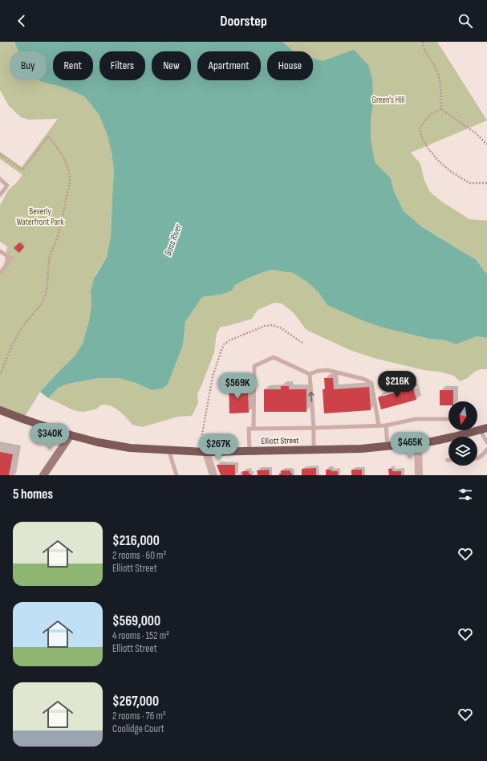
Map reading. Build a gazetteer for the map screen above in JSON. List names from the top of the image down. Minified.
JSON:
{"streets":{"main road":["Elliott Street"]},"water":["Bass River"],"parks":["Green's Hill","Beverly Waterfront Park"],"north":"bottom","page":{"header":"Doorstep","chip":["Buy","Rent","Filters","New","Apartment","House"],"price":["$216K","$569K","$340K","$465K","$267K"],"heading":"5 homes","list":[{"name":"$216,000","note":"2 rooms · 60 m² · Elliott Street"},{"name":"$569,000","note":"4 rooms · 152 m² · Elliott Street"},{"name":"$267,000","note":"2 rooms · 76 m² · Coolidge Court"}]}}
